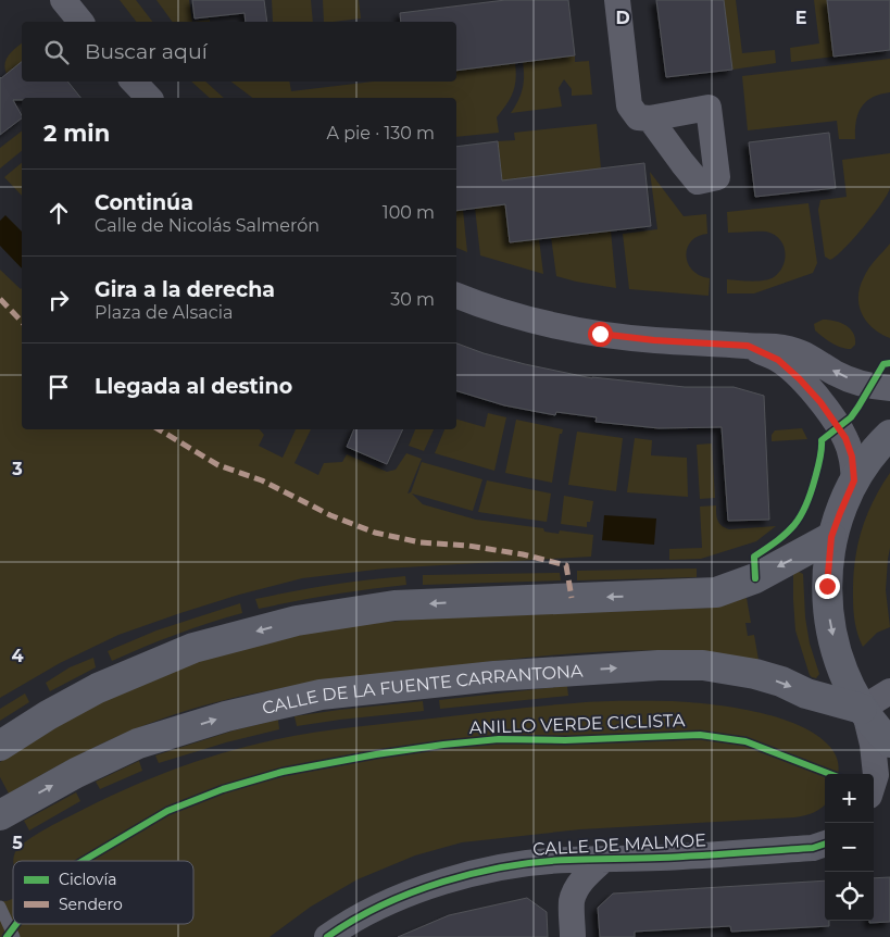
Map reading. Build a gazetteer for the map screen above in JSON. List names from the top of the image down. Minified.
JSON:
{"streets":{"main road":["CALLE DE LA FUENTE CARRANTONA"],"street":["CALLE DE MALMOE"],"cycle path":["ANILLO VERDE CICLISTA"]},"legend":["Ciclovía","Sendero"],"page":{"search":"Buscar aquí","heading":["2 min","A pie · 130 m"],"list":[["Continúa","Calle de Nicolás Salmerón","100 m"],["Gira a la derecha","Plaza de Alsacia","30 m"],"Llegada al destino"],"map_buttons":["+","−"]},"grid":{"columns":["D","E"],"rows":["3","4","5"]}}
